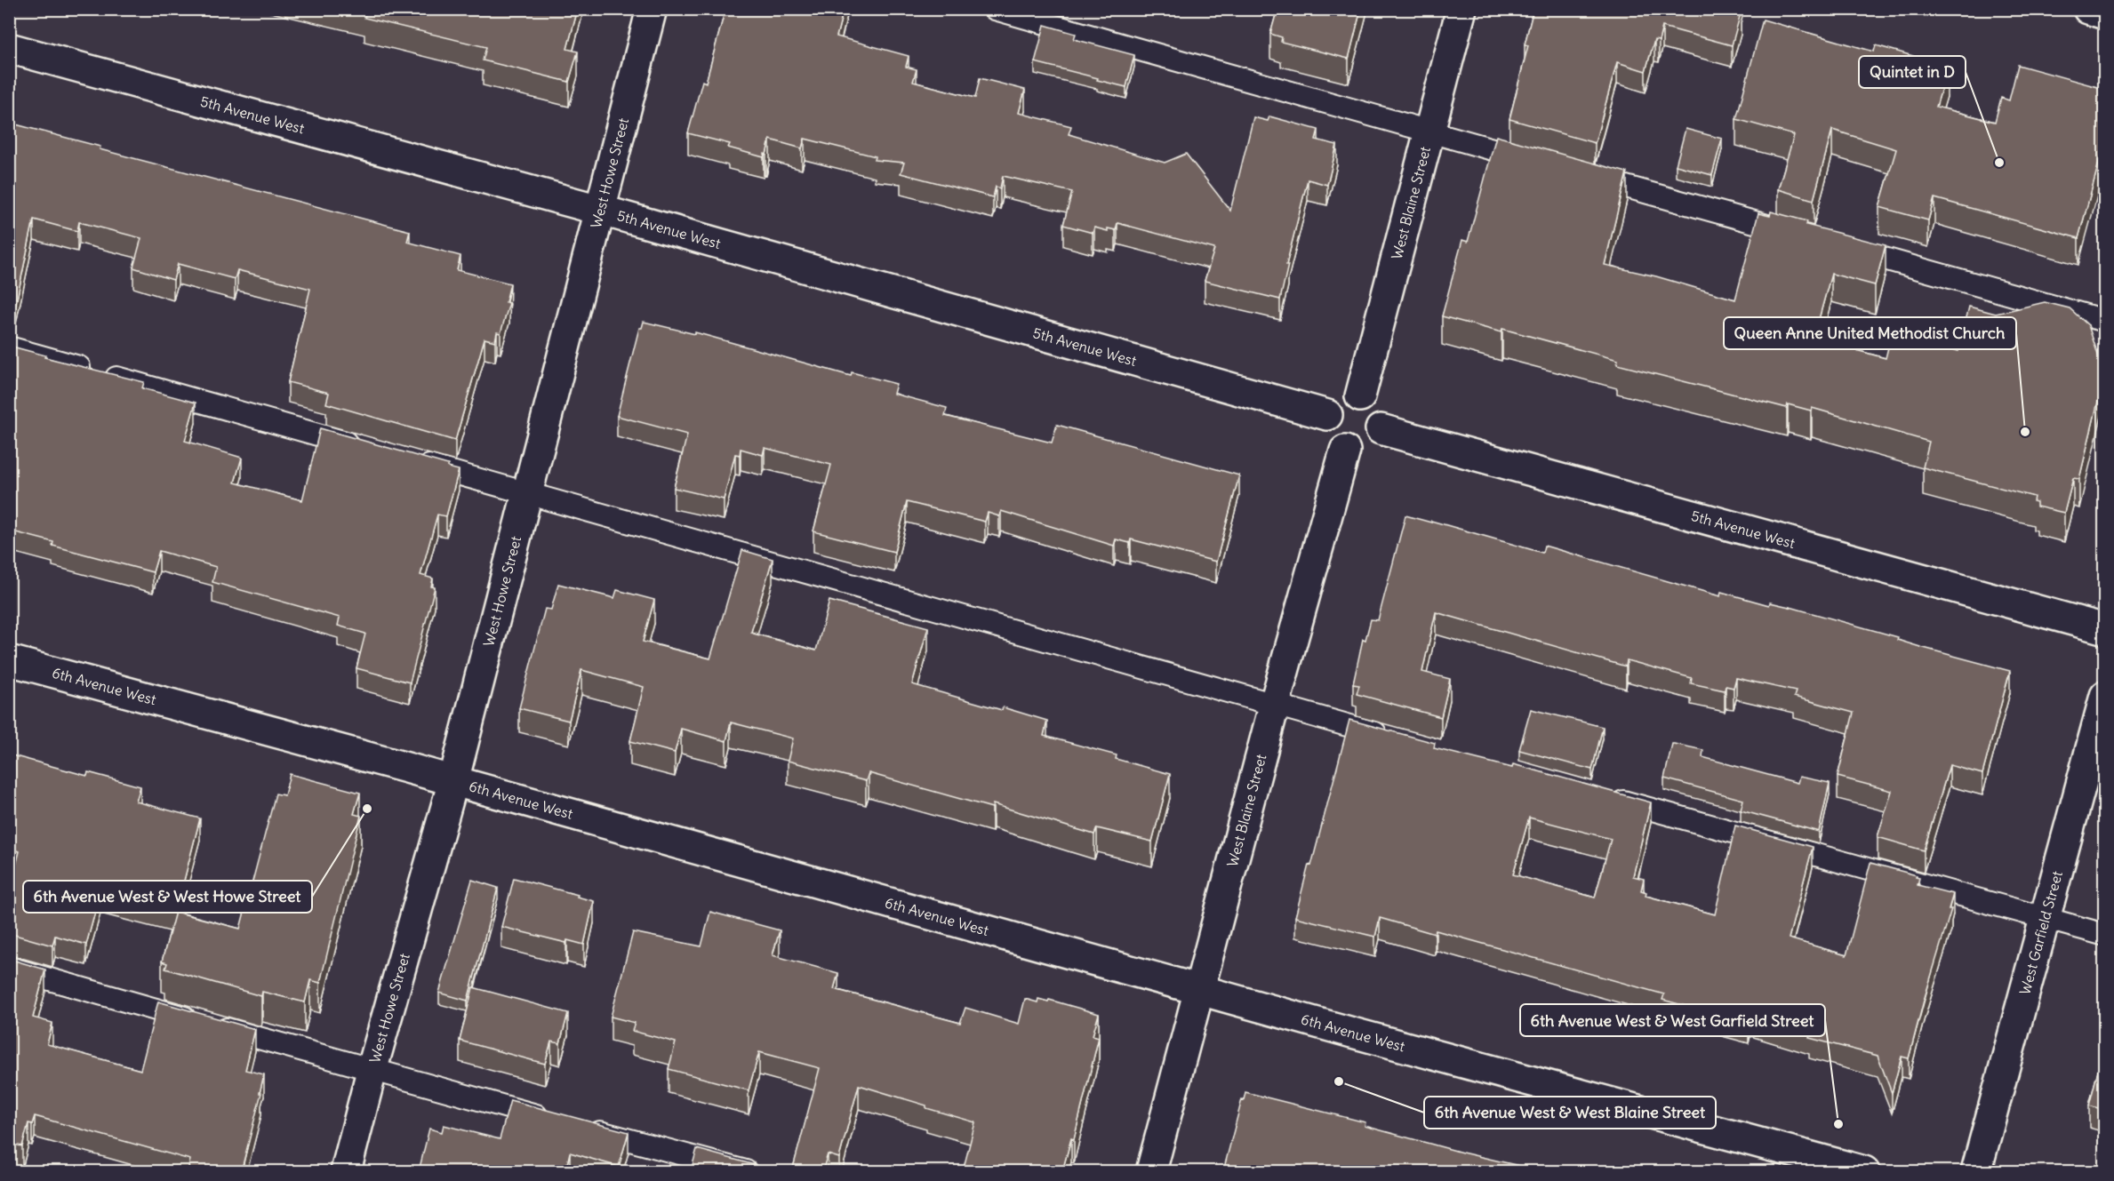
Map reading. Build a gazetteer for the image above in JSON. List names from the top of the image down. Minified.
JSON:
{"streets":{"street":["5th Avenue West","West Howe Street","West Blaine Street","6th Avenue West","West Garfield Street"]},"crossings":[["5th Avenue West","West Howe Street"],["5th Avenue West","West Blaine Street"],["West Howe Street","6th Avenue West"],["West Blaine Street","6th Avenue West"]],"places":["Quintet in D","Queen Anne United Methodist Church","6th Avenue West & West Howe Street","6th Avenue West & West Blaine Street","6th Avenue West & West Garfield Street"]}
